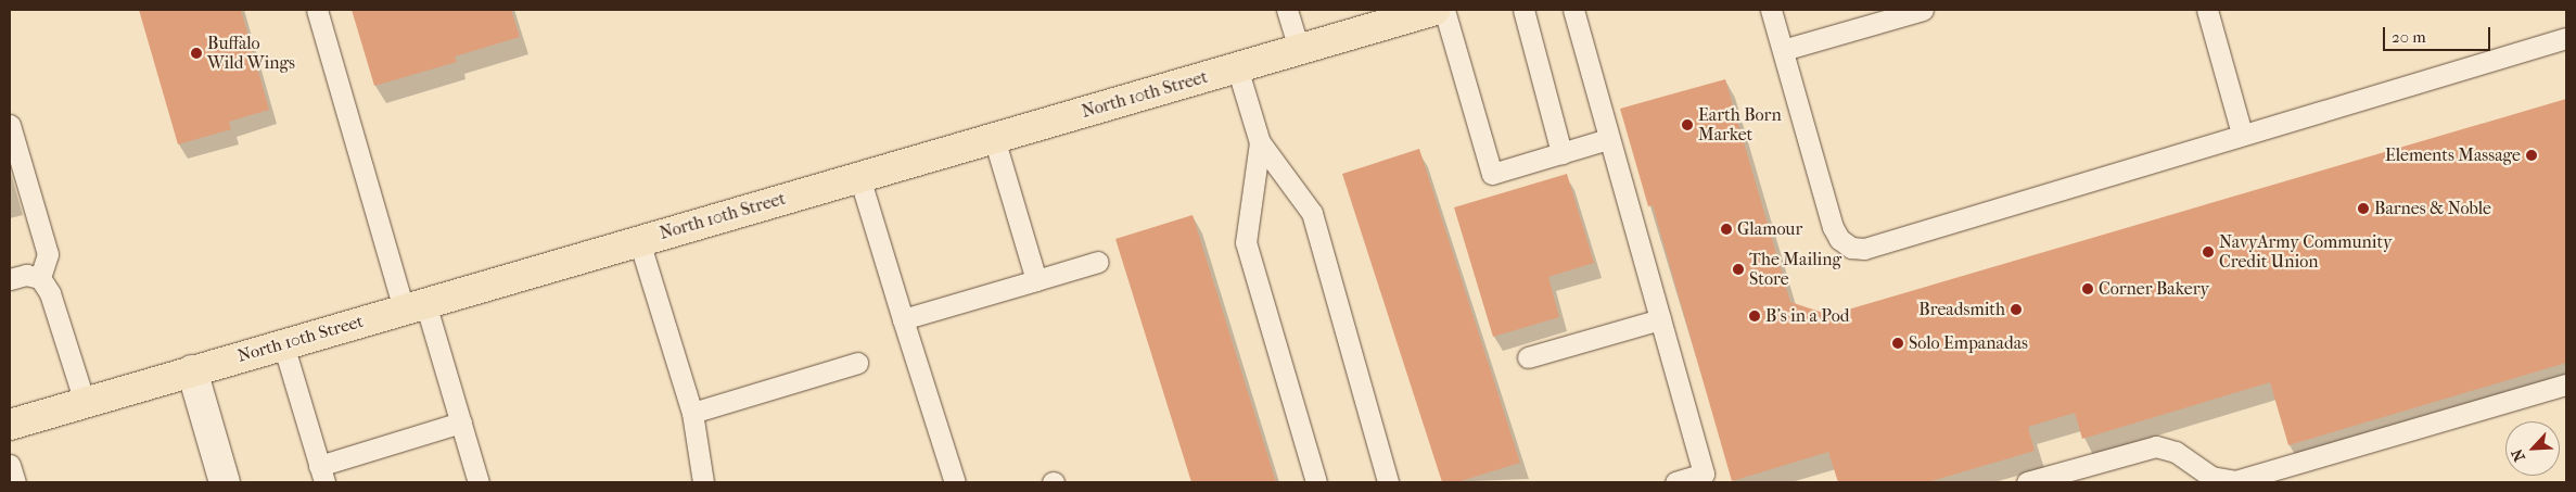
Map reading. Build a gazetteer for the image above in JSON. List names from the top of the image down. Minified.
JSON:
{"streets":{"main road":["North 10th Street"]},"places":["Buffalo Wild Wings","Earth Born Market","Elements Massage","Barnes & Noble","Glamour","NavyArmy Community Credit Union","The Mailing Store","Corner Bakery","Breadsmith","B's in a Pod","Solo Empanadas"],"scale_bar":"20 m","north":"bottom left"}
